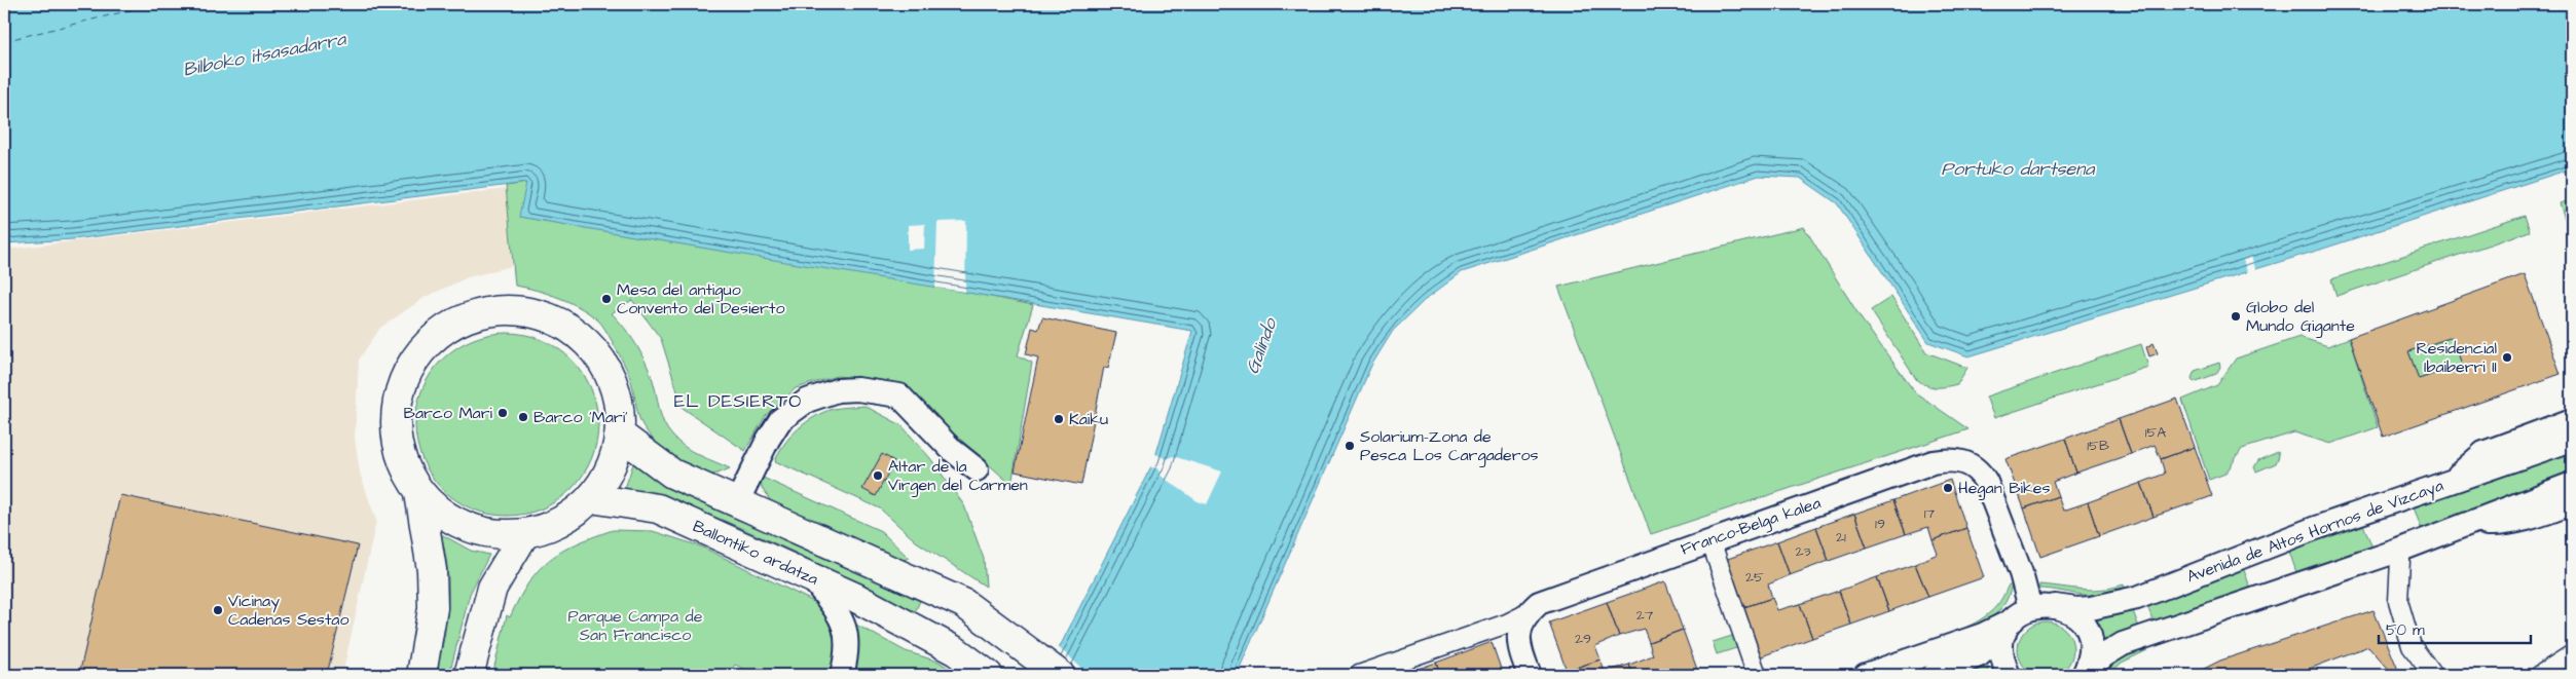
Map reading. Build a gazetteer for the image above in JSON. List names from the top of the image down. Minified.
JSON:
{"streets":{"main road":["Ballontiko ardatza"],"street":["Franco-Belga kalea","Avenida de Altos Hornos de Vizcaya"]},"crossings":[["Franco-Belga kalea","Avenida de Altos Hornos de Vizcaya"]],"districts":["EL DESIERTO"],"water":["Bilboko itsasadarra","Portuko dartsena","Galindo"],"parks":["Parque Campa de San Francisco"],"places":["Mesa del antiguo Convento del Desierto","Globo del Mundo Gigante","Residencial Ibaiberri II","Barco Mari","Barco 'Mari'","Kaiku","Solarium-Zona de Pesca Los Cargaderos","Altar de la Virgen del Carmen","Hegan Bikes","Vicinay Cadenas Sestao"],"house_numbers":["15A","15B","17","19","21","23","25","27","29"],"scale_bar":"50 m"}
